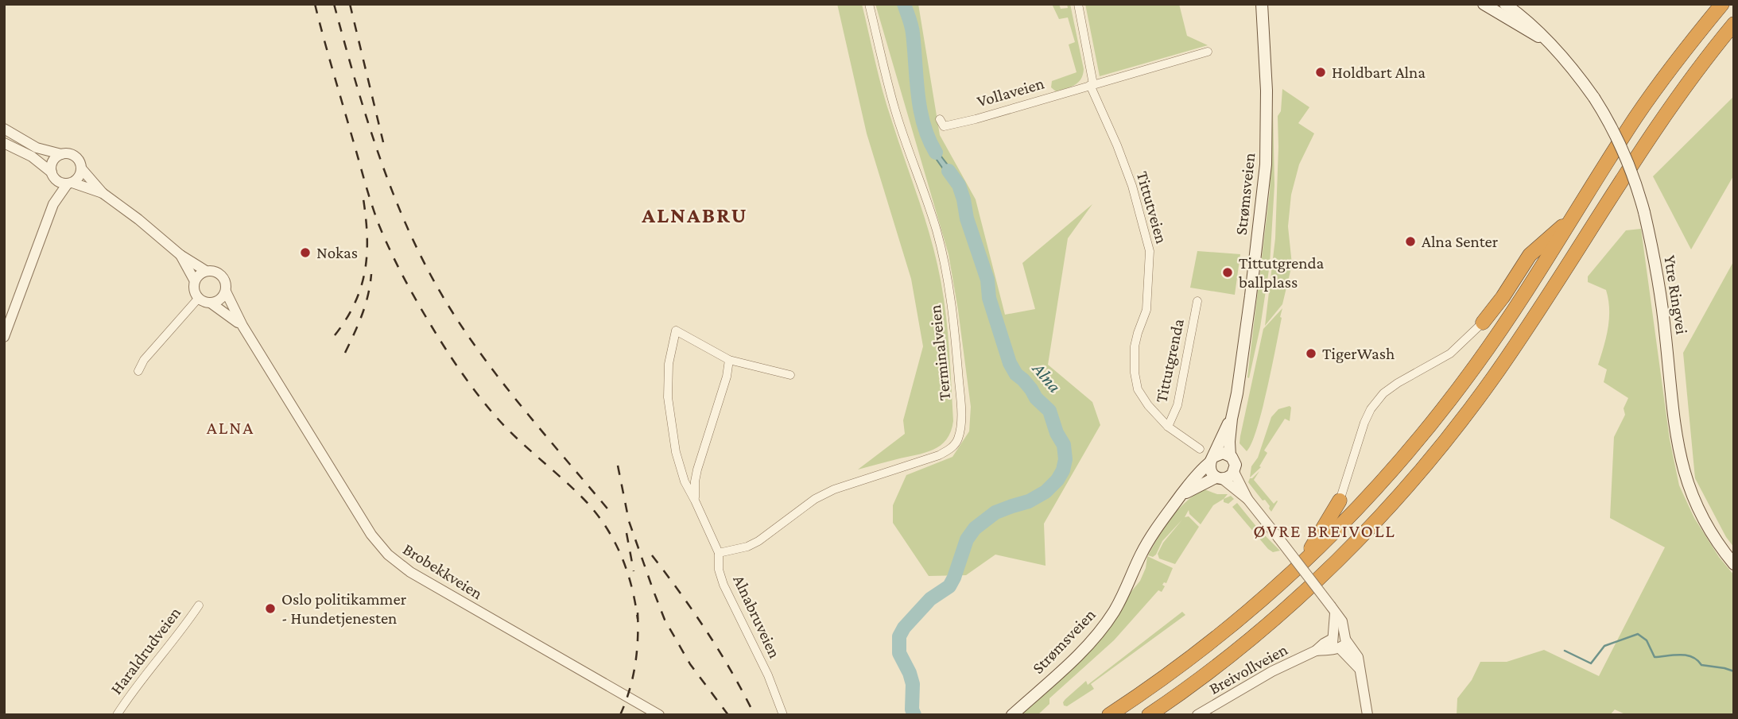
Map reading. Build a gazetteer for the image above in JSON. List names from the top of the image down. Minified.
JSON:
{"streets":{"main road":["Strømsveien","Ytre Ringvei"],"street":["Vollaveien","Tittutveien","Terminalveien","Tittutgrenda","Brobekkveien","Alnabruveien","Haraldrudveien","Breivollveien"]},"crossings":[["Vollaveien","Tittutveien"],["Tittutveien","Tittutgrenda"],["Terminalveien","Alnabruveien"]],"districts":["ALNABRU","ALNA","ØVRE BREIVOLL"],"water":["Alna"],"places":["Holdbart Alna","Alna Senter","Nokas","Tittutgrenda ballplass","TigerWash","Oslo politikammer - Hundetjenesten"]}
